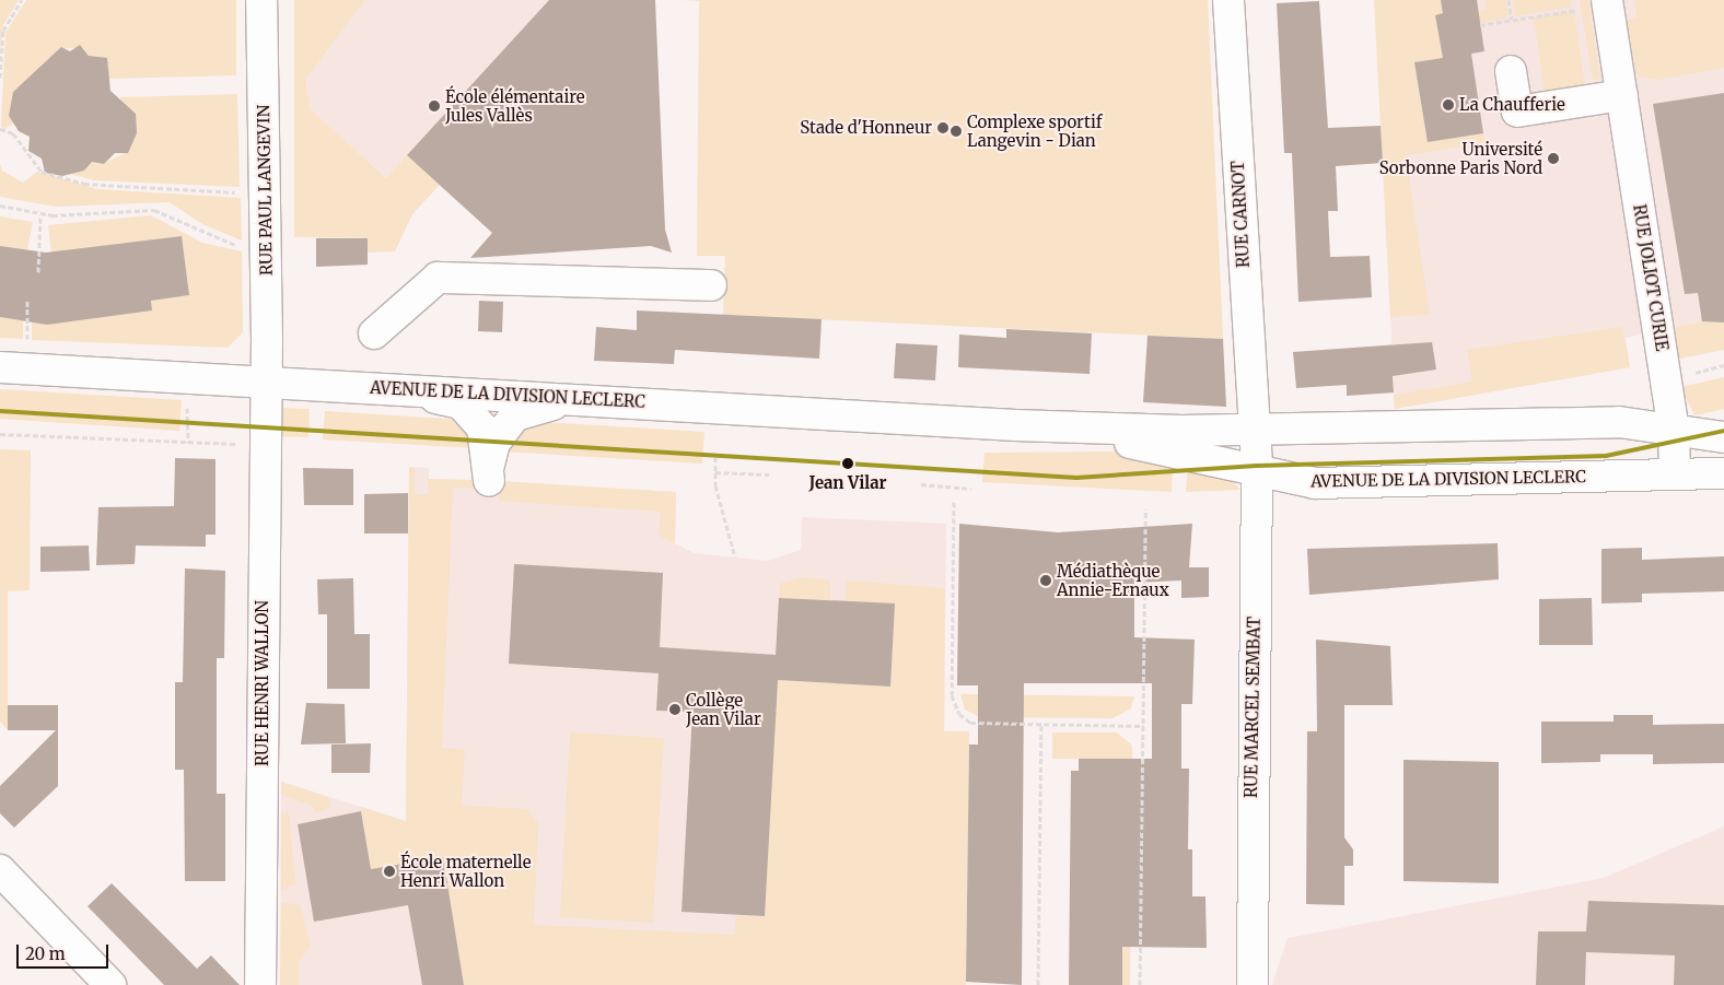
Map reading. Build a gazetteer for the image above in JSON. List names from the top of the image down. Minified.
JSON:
{"streets":{"street":["RUE PAUL LANGEVIN","RUE CARNOT","RUE JOLIOT CURIE","AVENUE DE LA DIVISION LECLERC","RUE HENRI WALLON","RUE MARCEL SEMBAT"]},"crossings":[["RUE PAUL LANGEVIN","AVENUE DE LA DIVISION LECLERC"],["RUE PAUL LANGEVIN","RUE HENRI WALLON"],["RUE CARNOT","AVENUE DE LA DIVISION LECLERC"],["RUE CARNOT","RUE MARCEL SEMBAT"],["RUE JOLIOT CURIE","AVENUE DE LA DIVISION LECLERC"],["AVENUE DE LA DIVISION LECLERC","RUE HENRI WALLON"],["AVENUE DE LA DIVISION LECLERC","RUE MARCEL SEMBAT"]],"places":["La Chaufferie","École élémentaire Jules Vallès","Stade d'Honneur","Complexe sportif Langevin - Dian","Université Sorbonne Paris Nord","Jean Vilar","Médiathèque Annie-Ernaux","Collège Jean Vilar","École maternelle Henri Wallon"],"scale_bar":"20 m"}
